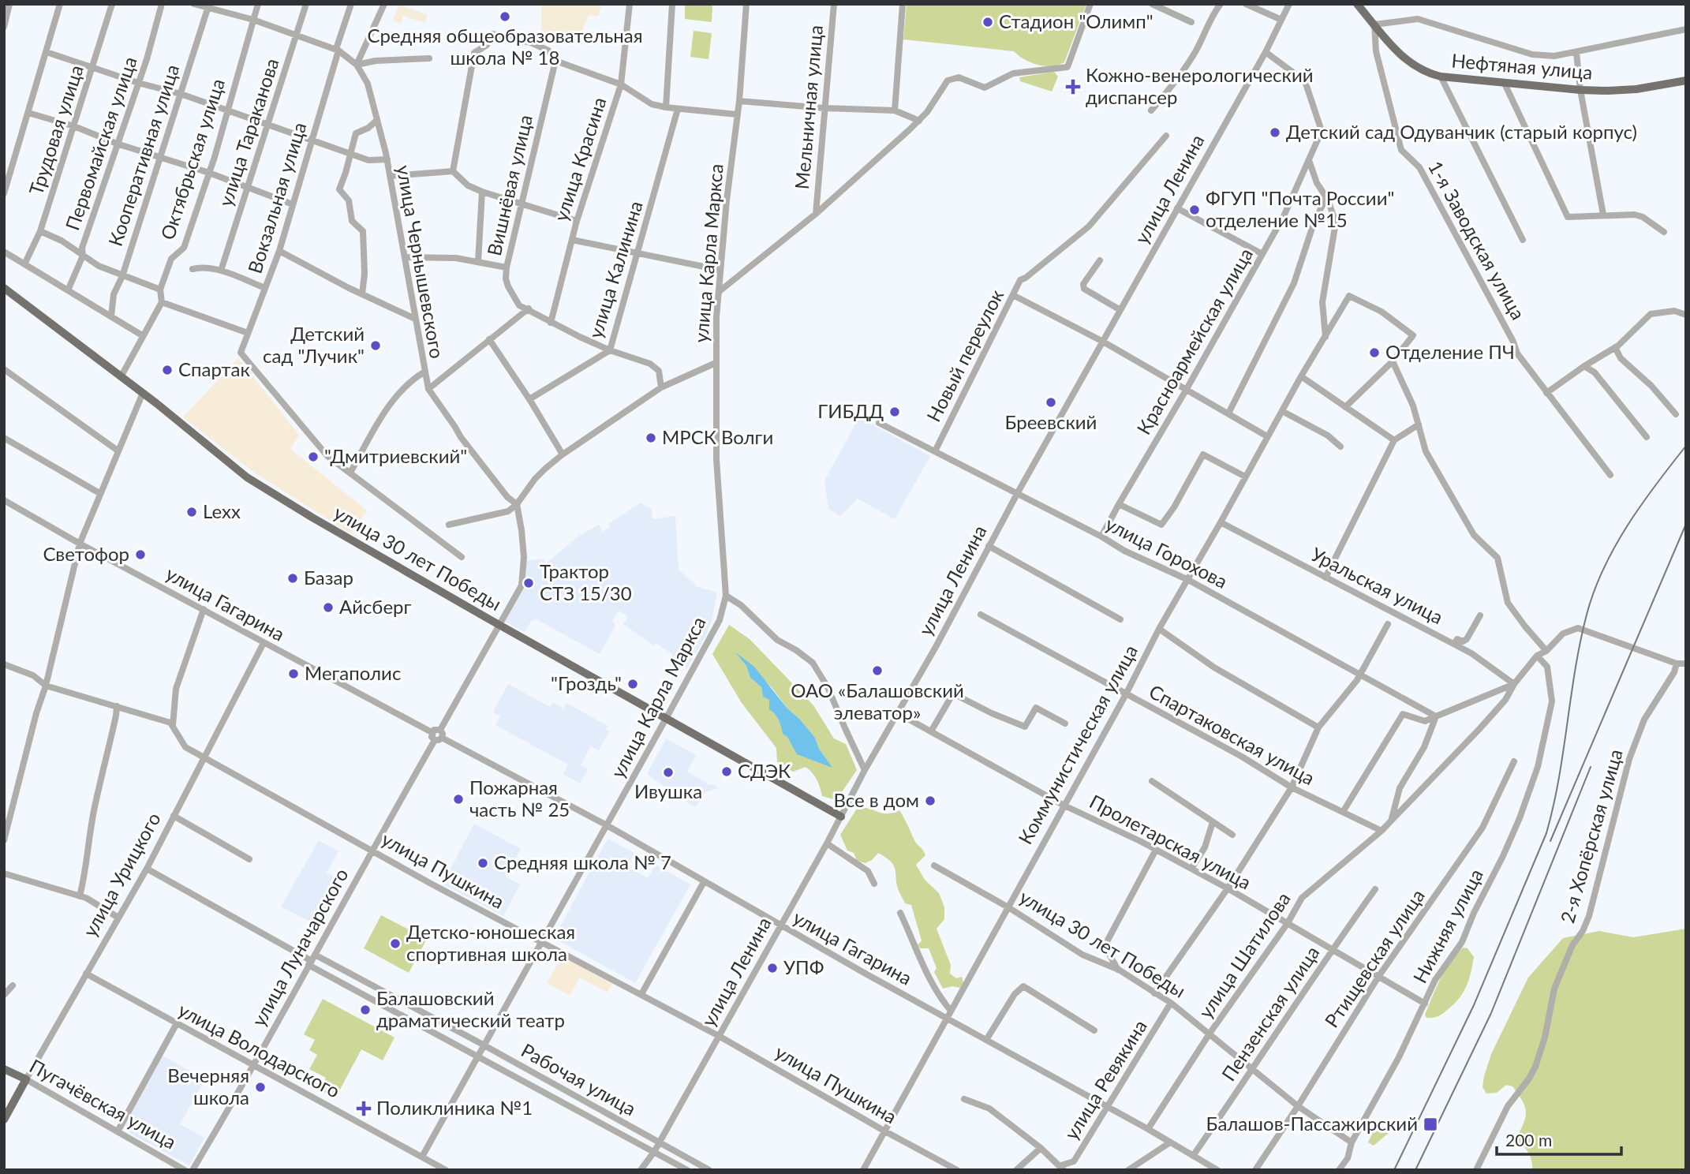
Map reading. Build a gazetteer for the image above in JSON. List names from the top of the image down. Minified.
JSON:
{"streets":{"main road":["Нефтяная улица","улица 30 лет Победы","улица Урицкого","Пугачёвская улица"],"street":["Мельничная улица","Трудовая улица","улица Тараканова","Первомайская улица","Кооперативная улица","Октябрьская улица","улица Красина","Вишнёвая улица","улица Ленина","Вокзальная улица","1-я Заводская улица","улица Карла Маркса","улица Чернышевского","улица Калинина","Красноармейская улица","Новый переулок","улица Горохова","Уральская улица","улица Гагарина","Спартаковская улица","Коммунистическая улица","2-я Хопёрская улица","Пролетарская улица","улица Пушкина","Нижняя улица","улица Луначарского","улица Шатилова","Ртищевская улица","Пензенская улица","улица Володарского","Рабочая улица","улица Ревякина"]},"crossings":[["Нефтяная улица","1-я Заводская улица"],["улица Красина","Вишнёвая улица"],["Вишнёвая улица","улица Калинина"],["улица Ленина","Красноармейская улица"],["улица Ленина","улица Горохова"],["улица Ленина","улица 30 лет Победы"],["улица Ленина","улица Гагарина"],["улица Ленина","Пролетарская улица"],["улица Ленина","улица Пушкина"],["улица Ленина","Рабочая улица"],["улица Карла Маркса","улица 30 лет Победы"],["улица Карла Маркса","улица Гагарина"],["улица Карла Маркса","улица Пушкина"],["улица Карла Маркса","улица Володарского"],["улица Карла Маркса","Рабочая улица"],["Красноармейская улица","улица Горохова"],["Новый переулок","улица Горохова"],["улица Горохова","Коммунистическая улица"],["улица Горохова","улица Шатилова"],["улица 30 лет Победы","Коммунистическая улица"],["улица 30 лет Победы","Нижняя улица"],["улица 30 лет Победы","улица Шатилова"],["улица 30 лет Победы","Ртищевская улица"],["улица 30 лет Победы","Пензенская улица"],["улица 30 лет Победы","улица Ревякина"],["Уральская улица","Коммунистическая улица"],["Уральская улица","улица Шатилова"],["улица Гагарина","Коммунистическая улица"],["улица Гагарина","улица Урицкого"],["улица Гагарина","улица Луначарского"],["улица Гагарина","улица Шатилова"],["улица Гагарина","Пензенская улица"],["улица Гагарина","улица Ревякина"],["Спартаковская улица","Коммунистическая улица"],["Спартаковская улица","улица Шатилова"],["Коммунистическая улица","Пролетарская улица"],["Коммунистическая улица","улица Пушкина"],["Пролетарская улица","Нижняя улица"],["Пролетарская улица","улица Шатилова"],["Пролетарская улица","Ртищевская улица"],["Пролетарская улица","Пензенская улица"],["улица Пушкина","улица Урицкого"],["улица Пушкина","улица Луначарского"],["улица Урицкого","улица Володарского"],["улица Урицкого","Рабочая улица"],["улица Урицкого","Пугачёвская улица"],["Нижняя улица","улица Шатилова"],["улица Луначарского","улица Володарского"],["улица Луначарского","Рабочая улица"]],"places":{"other":["Средняя общеобразовательная школа № 18","Стадион \"Олимп\"","Детский сад Одуванчик (старый корпус)","ФГУП \"Почта России\" отделение №15","Детский сад \"Лучик\"","Отделение ПЧ","Спартак","Бреевский","ГИБДД","МРСК Волги","\"Дмитриевский\"","Lexx","Светофор","Базар","Трактор СТЗ 15/30","Айсберг","ОАО «Балашовский элеватор»","Мегаполис","\"Гроздь\"","СДЭК","Ивушка","Пожарная часть № 25","Все в дом","Средняя школа № 7","Детско-юношеская спортивная школа","УПФ","Балашовский драматический театр","Вечерняя школа"],"health":["Кожно-венерологический диспансер","Поликлиника №1"],"transit":["Балашов-Пассажирский"]},"scale_bar":"200 m"}
